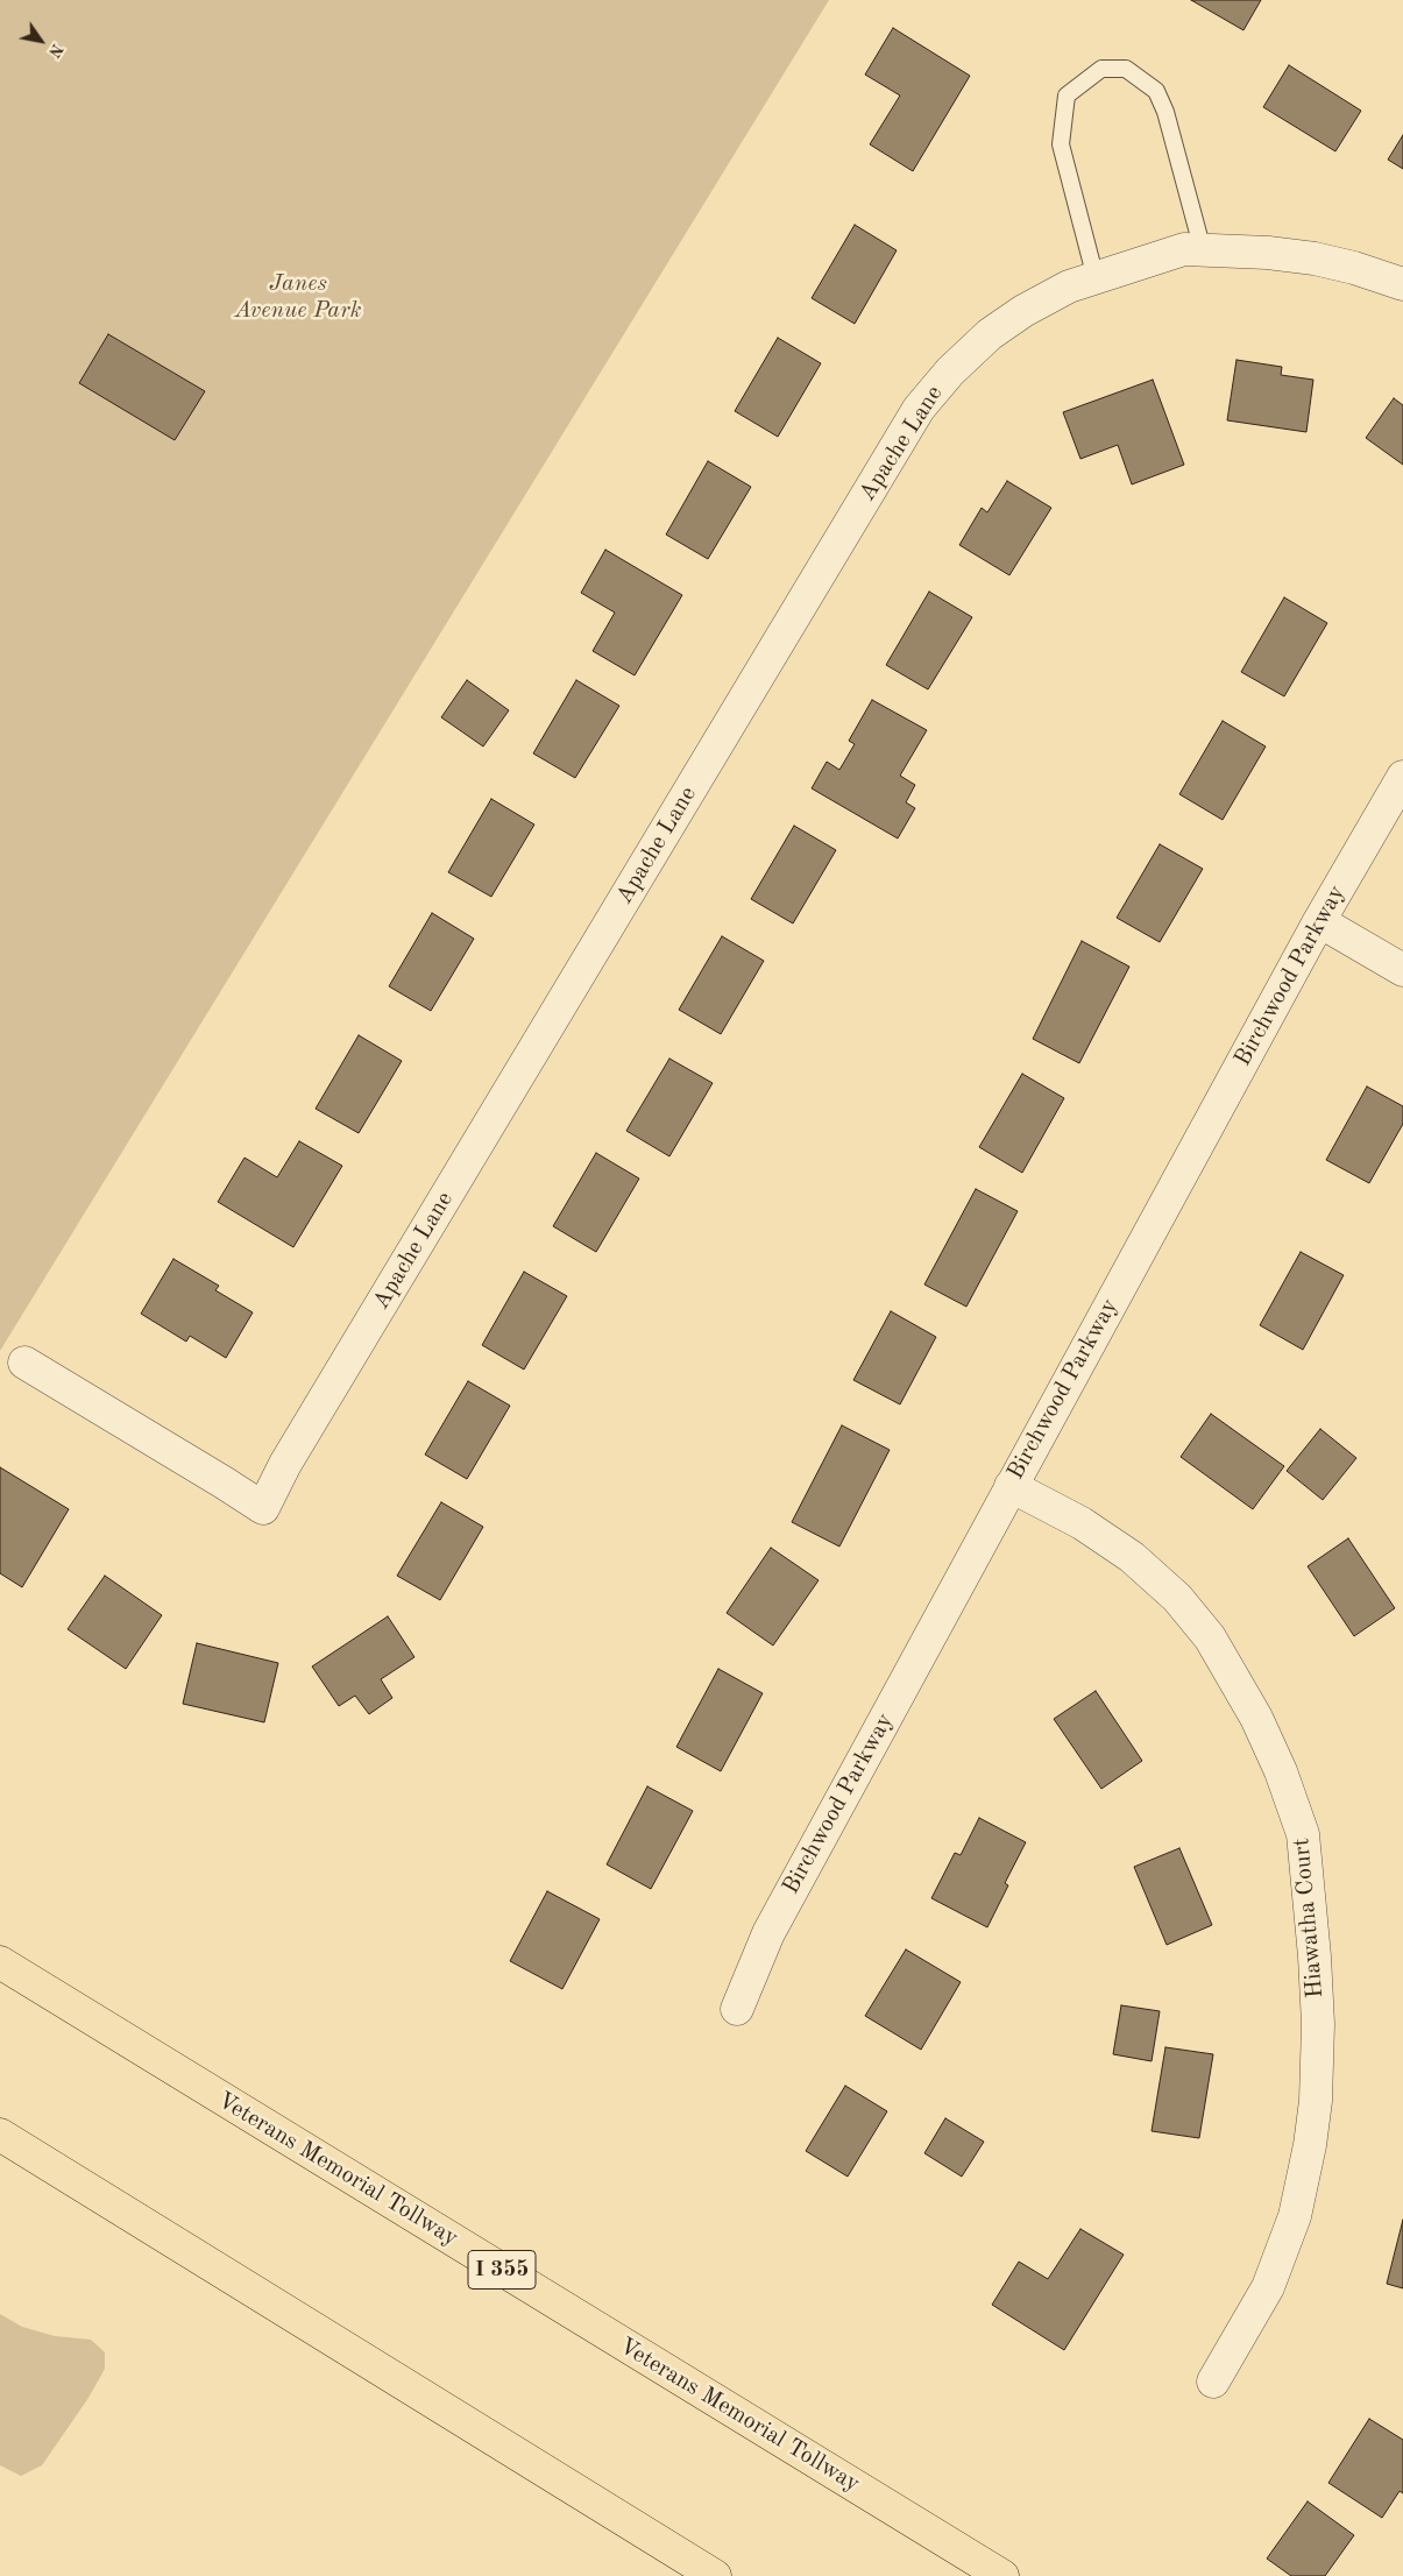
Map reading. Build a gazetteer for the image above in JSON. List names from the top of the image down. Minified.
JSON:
{"streets":{"highway":["Veterans Memorial Tollway","I 355"],"street":["Apache Lane","Birchwood Parkway","Hiawatha Court"]},"crossings":[["Birchwood Parkway","Hiawatha Court"]],"parks":["Janes Avenue Park"],"north":"bottom right"}
